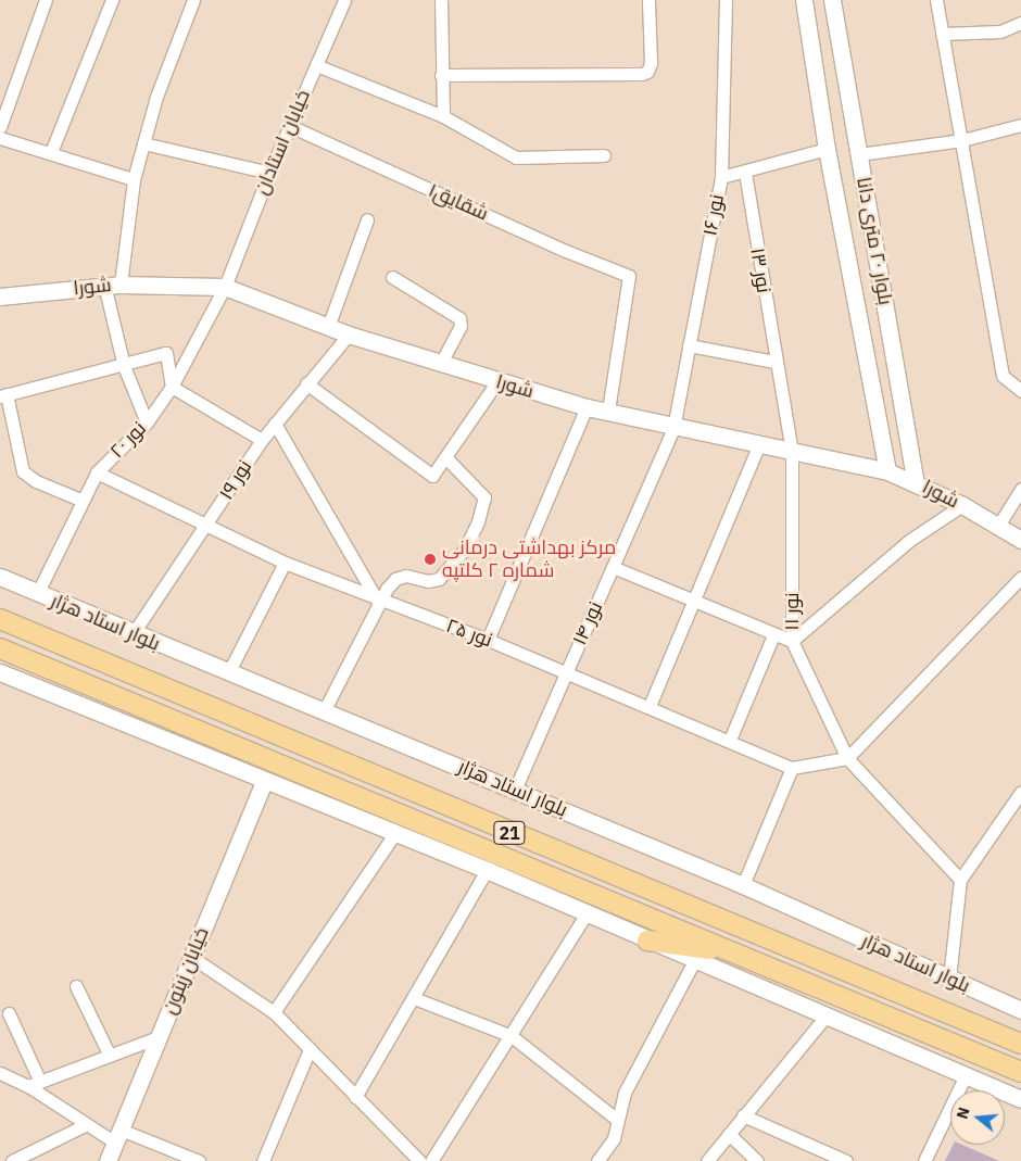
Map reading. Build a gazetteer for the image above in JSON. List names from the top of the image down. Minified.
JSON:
{"streets":{"main road":["بلوار استاد هژار","21"],"street":["خیابان استادان","شقایق۱","نور ۱۶","بلوار ۲۰ متری دانا","نور ۱۳","شورا","نور ۲۰","نور ۱۹","نور ۱۱","نور ۱۴","نور ۲۵","خیابان زیتون"]},"crossings":[["خیابان استادان","شقایق۱"],["خیابان استادان","شورا"],["خیابان استادان","نور ۲۰"],["شقایق۱","شورا"],["نور ۱۶","شورا"],["نور ۱۶","نور ۱۴"],["بلوار ۲۰ متری دانا","شورا"],["نور ۱۳","شورا"],["نور ۱۳","نور ۱۱"],["شورا","نور ۲۰"],["شورا","نور ۱۹"],["شورا","نور ۱۱"],["شورا","نور ۱۴"],["نور ۲۰","بلوار استاد هژار"],["نور ۲۰","نور ۲۵"],["نور ۱۹","بلوار استاد هژار"],["نور ۱۹","نور ۲۵"],["بلوار استاد هژار","نور ۱۴"],["نور ۱۴","نور ۲۵"]],"places":["مرکز بهداشتی درمانی شماره ۲ کلتپه"],"north":"left"}
